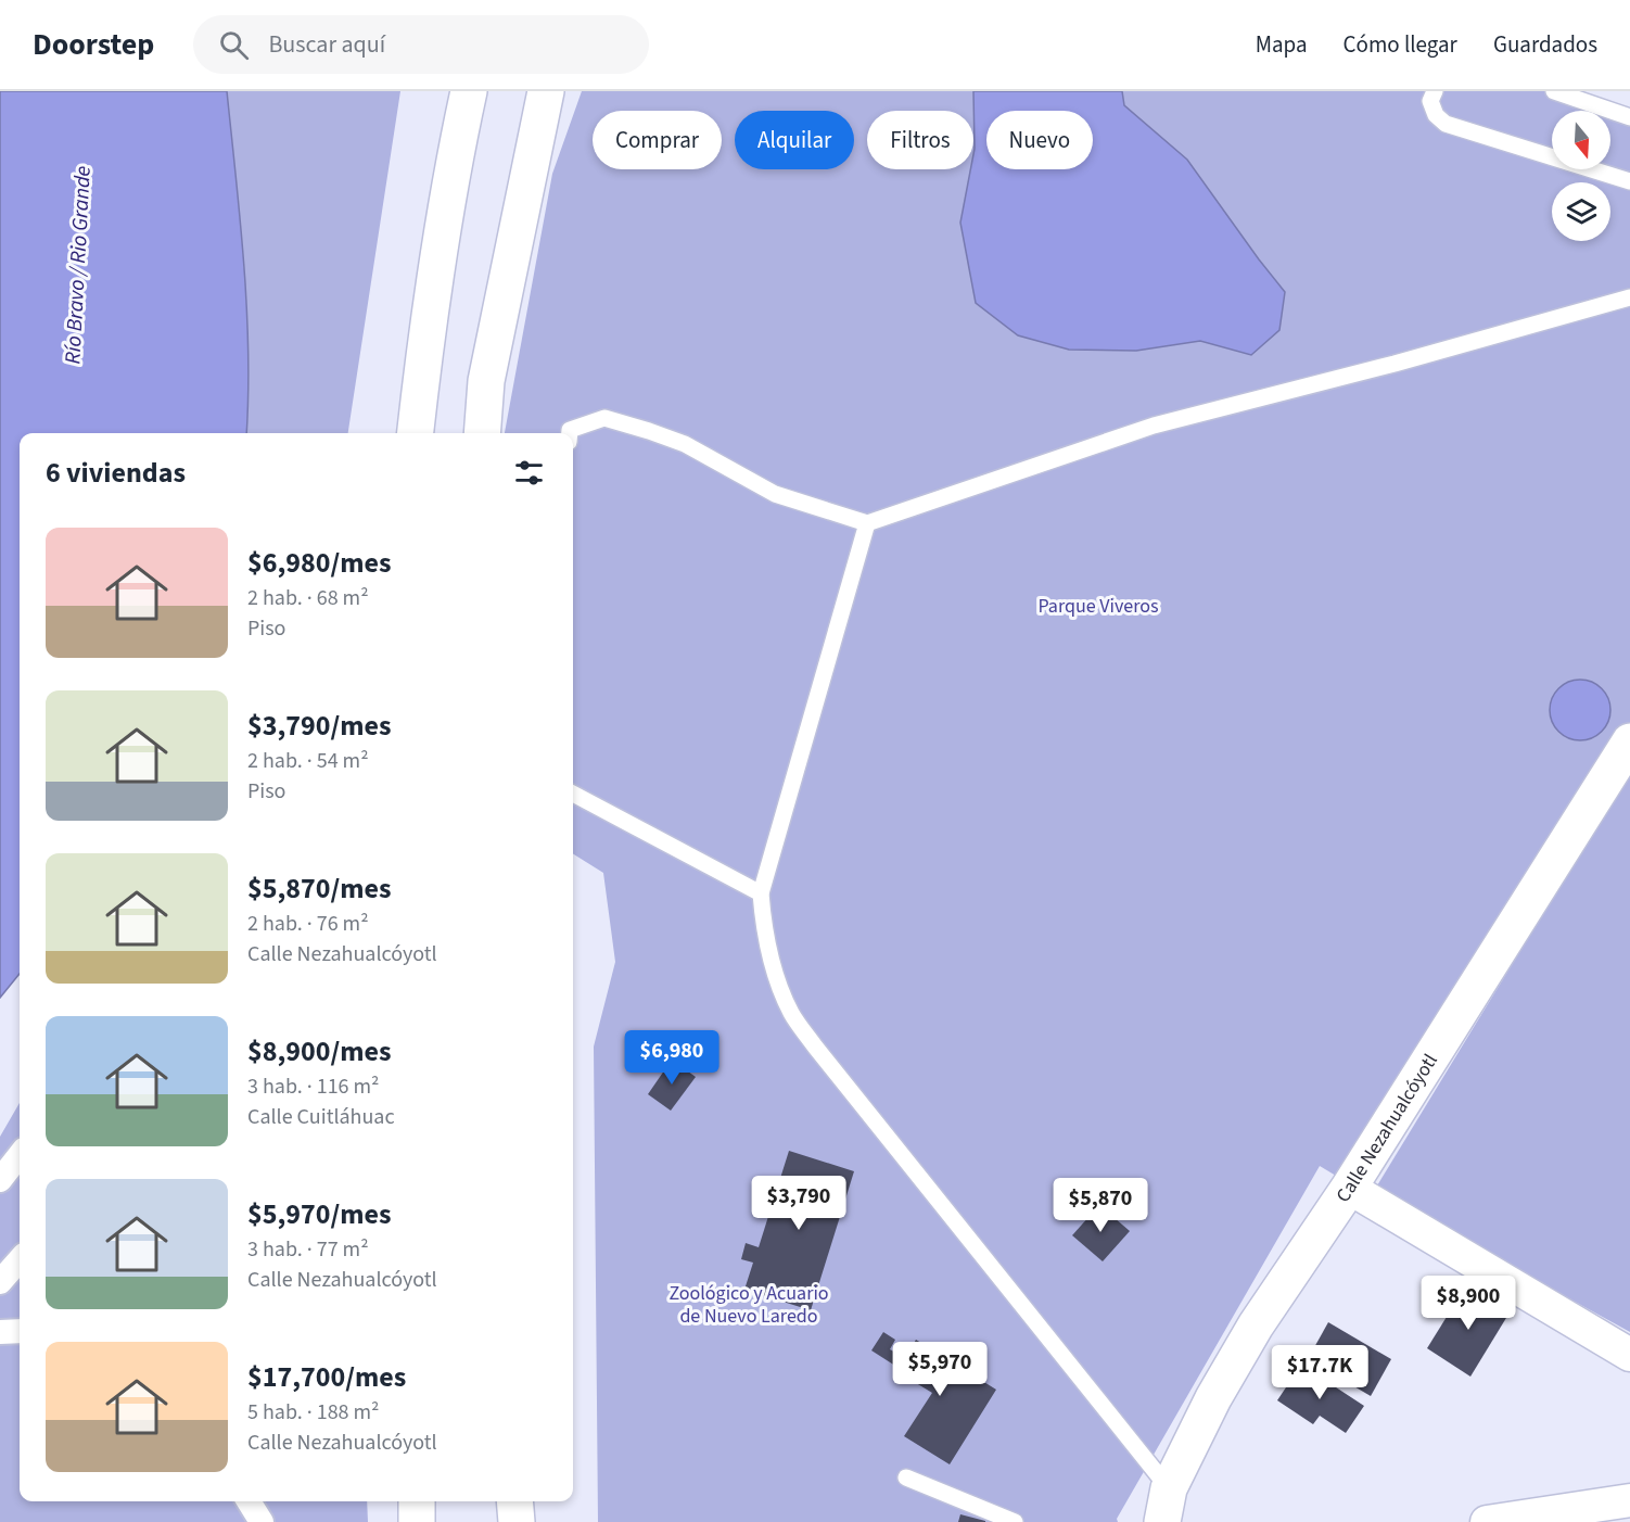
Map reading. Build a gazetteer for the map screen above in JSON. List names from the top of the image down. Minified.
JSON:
{"streets":{"main road":["Calle Nezahualcóyotl"]},"water":["Río Bravo / Rio Grande"],"parks":["Parque Viveros","Zoológico y Acuario de Nuevo Laredo"],"north":"bottom","page":{"header":"Doorstep","search":"Buscar aquí","nav":["Mapa","Cómo llegar","Guardados"],"chip":["Comprar","Alquilar","Filtros","Nuevo"],"heading":"6 viviendas","list":[{"name":"$6,980/mes","note":"2 hab. · 68 m² · Piso"},{"name":"$3,790/mes","note":"2 hab. · 54 m² · Piso"},{"name":"$5,870/mes","note":"2 hab. · 76 m² · Calle Nezahualcóyotl"},{"name":"$8,900/mes","note":"3 hab. · 116 m² · Calle Cuitláhuac"},{"name":"$5,970/mes","note":"3 hab. · 77 m² · Calle Nezahualcóyotl"},{"name":"$17,700/mes","note":"5 hab. · 188 m² · Calle Nezahualcóyotl"}],"price":["$6,980","$3,790","$5,870","$8,900","$5,970","$17.7K"]}}
